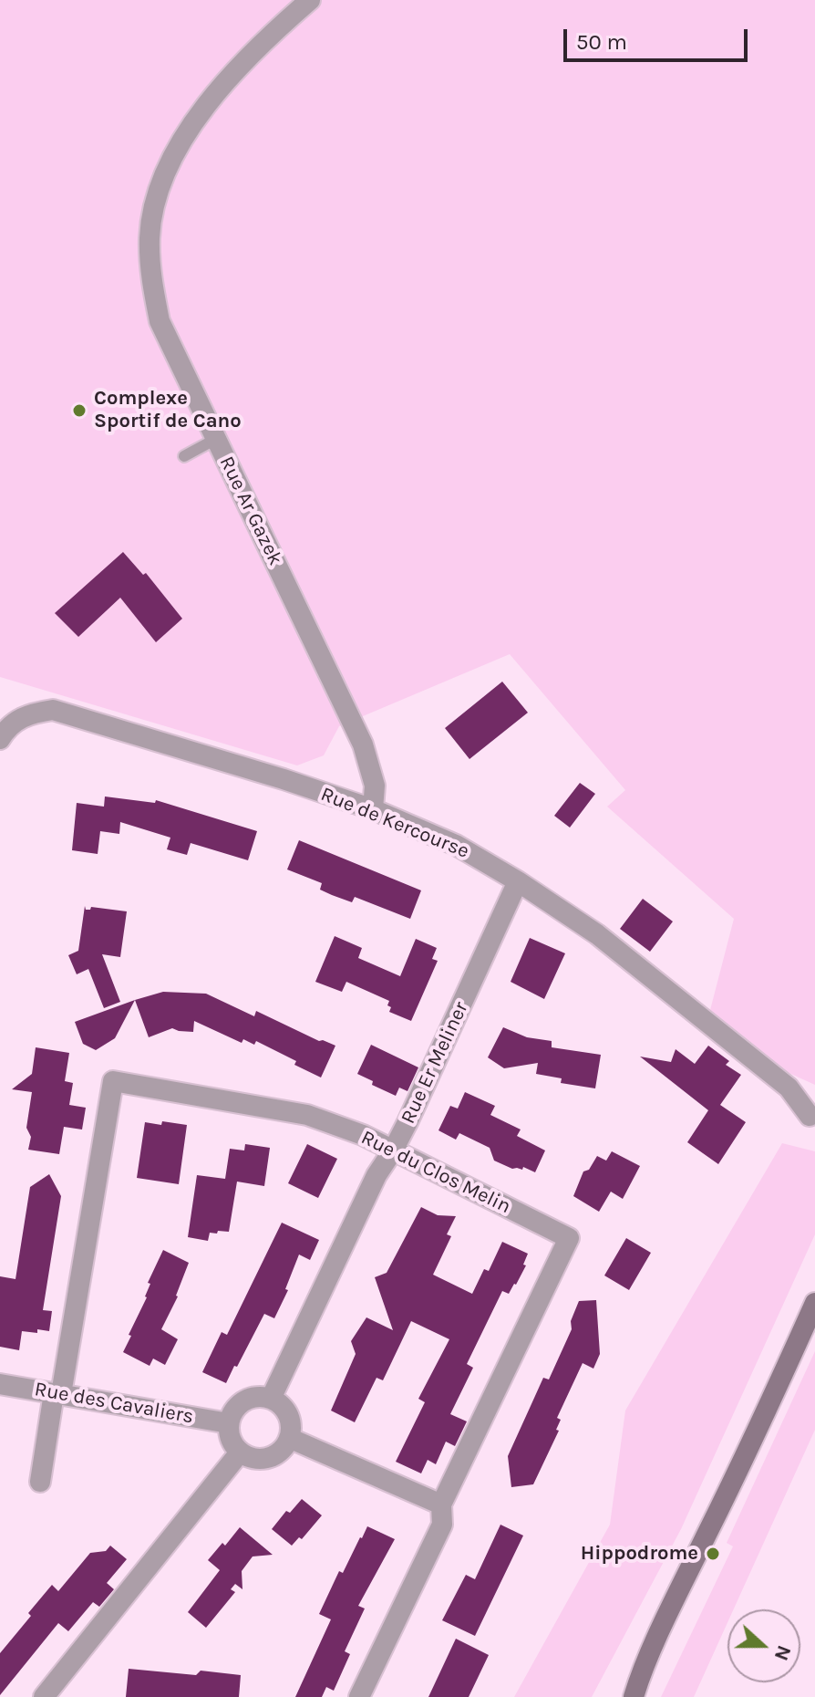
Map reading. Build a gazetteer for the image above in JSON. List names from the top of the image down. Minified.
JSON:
{"streets":{"street":["Rue Ar Gazek","Rue de Kercourse","Rue Er Meliner","Rue du Clos Melin","Rue des Cavaliers"]},"crossings":[["Rue Ar Gazek","Rue de Kercourse"],["Rue de Kercourse","Rue Er Meliner"],["Rue Er Meliner","Rue du Clos Melin"],["Rue Er Meliner","Rue des Cavaliers"],["Rue du Clos Melin","Rue des Cavaliers"]],"places":["Complexe Sportif de Cano","Hippodrome"],"scale_bar":"50 m","north":"right"}
